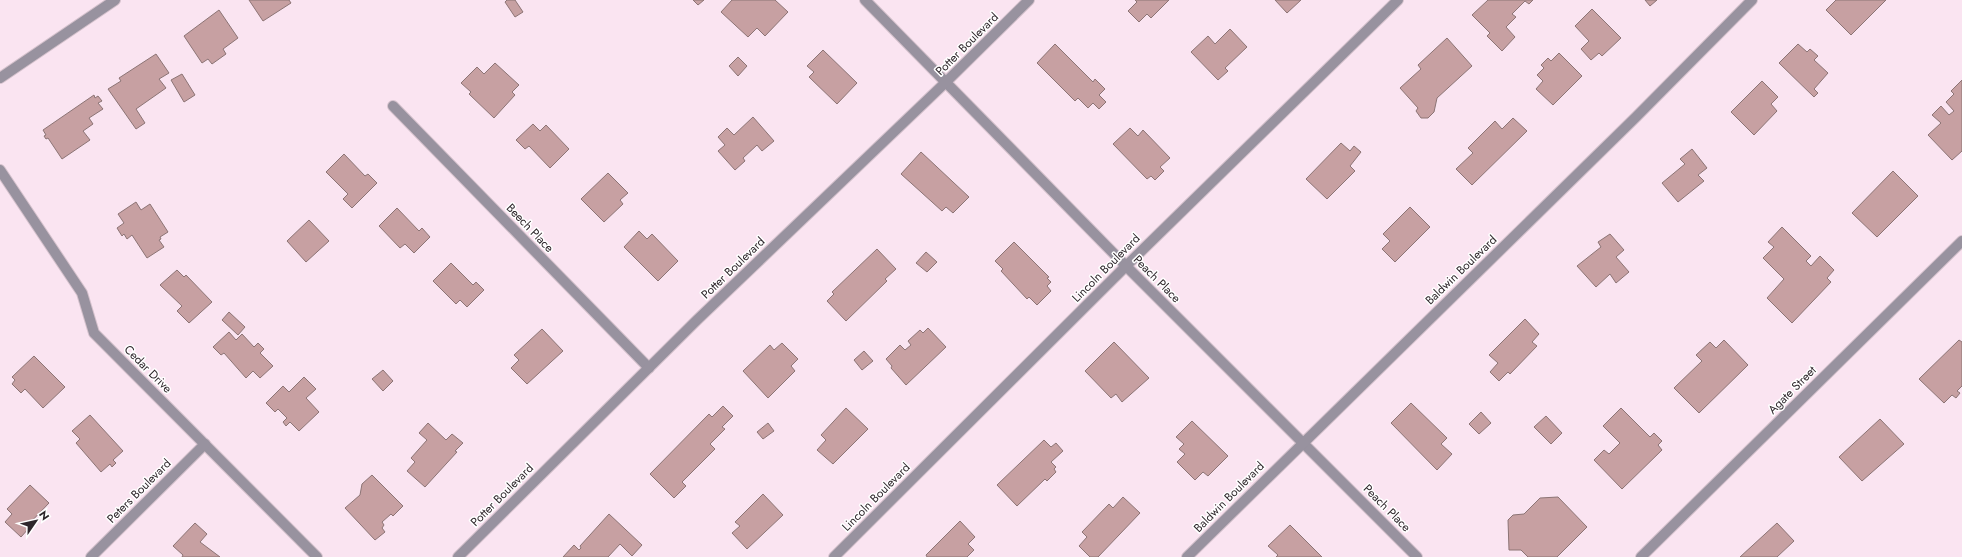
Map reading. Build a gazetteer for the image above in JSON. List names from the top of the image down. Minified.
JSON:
{"streets":{"street":["Potter Boulevard","Beech Place","Lincoln Boulevard","Baldwin Boulevard","Peach Place","Cedar Drive","Agate Street","Peters Boulevard"]},"crossings":[["Potter Boulevard","Beech Place"],["Potter Boulevard","Peach Place"],["Lincoln Boulevard","Peach Place"],["Baldwin Boulevard","Peach Place"],["Cedar Drive","Peters Boulevard"]],"north":"top right"}
